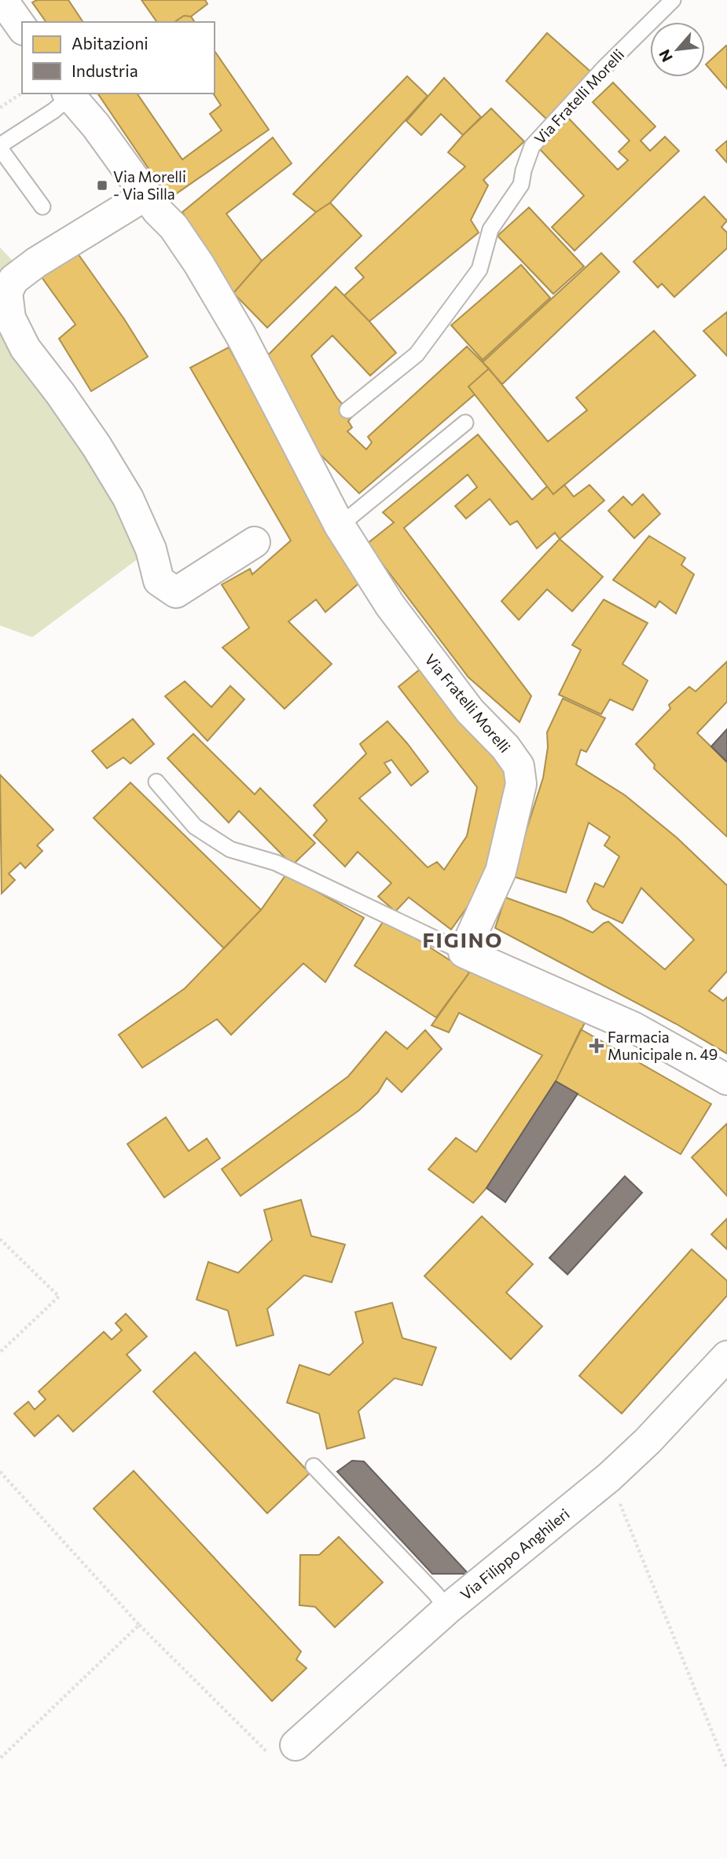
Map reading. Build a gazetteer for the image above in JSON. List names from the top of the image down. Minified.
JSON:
{"streets":{"street":["Via Fratelli Morelli","Via Filippo Anghileri"]},"districts":["FIGINO"],"places":{"transit":["Via Morelli - Via Silla"],"health":["Farmacia Municipale n. 49"]},"legend":["Abitazioni","Industria"],"north":"bottom left"}
